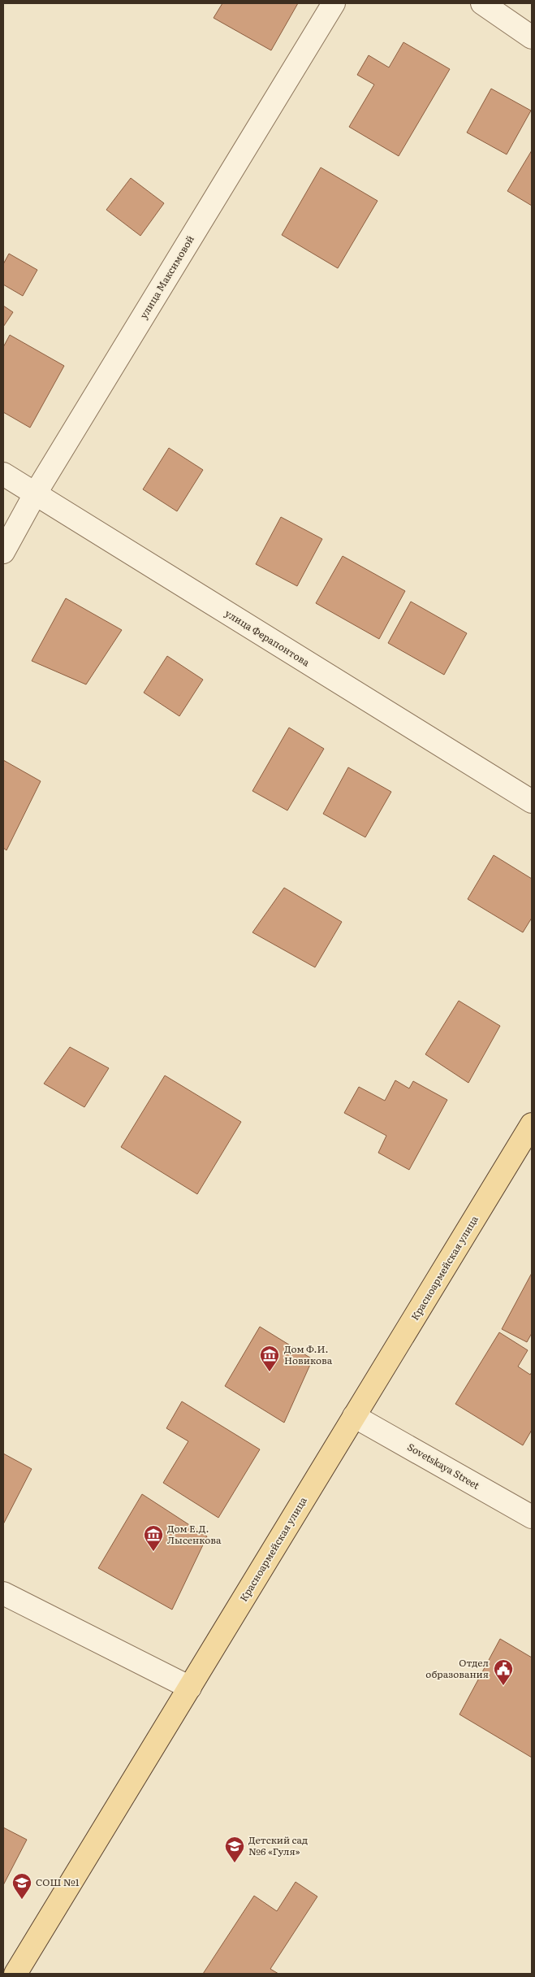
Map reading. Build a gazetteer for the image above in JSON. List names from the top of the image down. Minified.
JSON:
{"streets":{"main road":["Красноармейская улица"],"street":["улица Максимовой","улица Ферапонтова","Sovetskaya Street"]},"crossings":[["улица Максимовой","улица Ферапонтова"],["Красноармейская улица","Sovetskaya Street"]],"places":{"museum":["Дом Ф.И. Новикова","Дом Е.Д. Лысенкова"],"public building":["Отдел образования"],"school or university":["Детский сад №6 «Гуля»","СОШ №1"]}}
